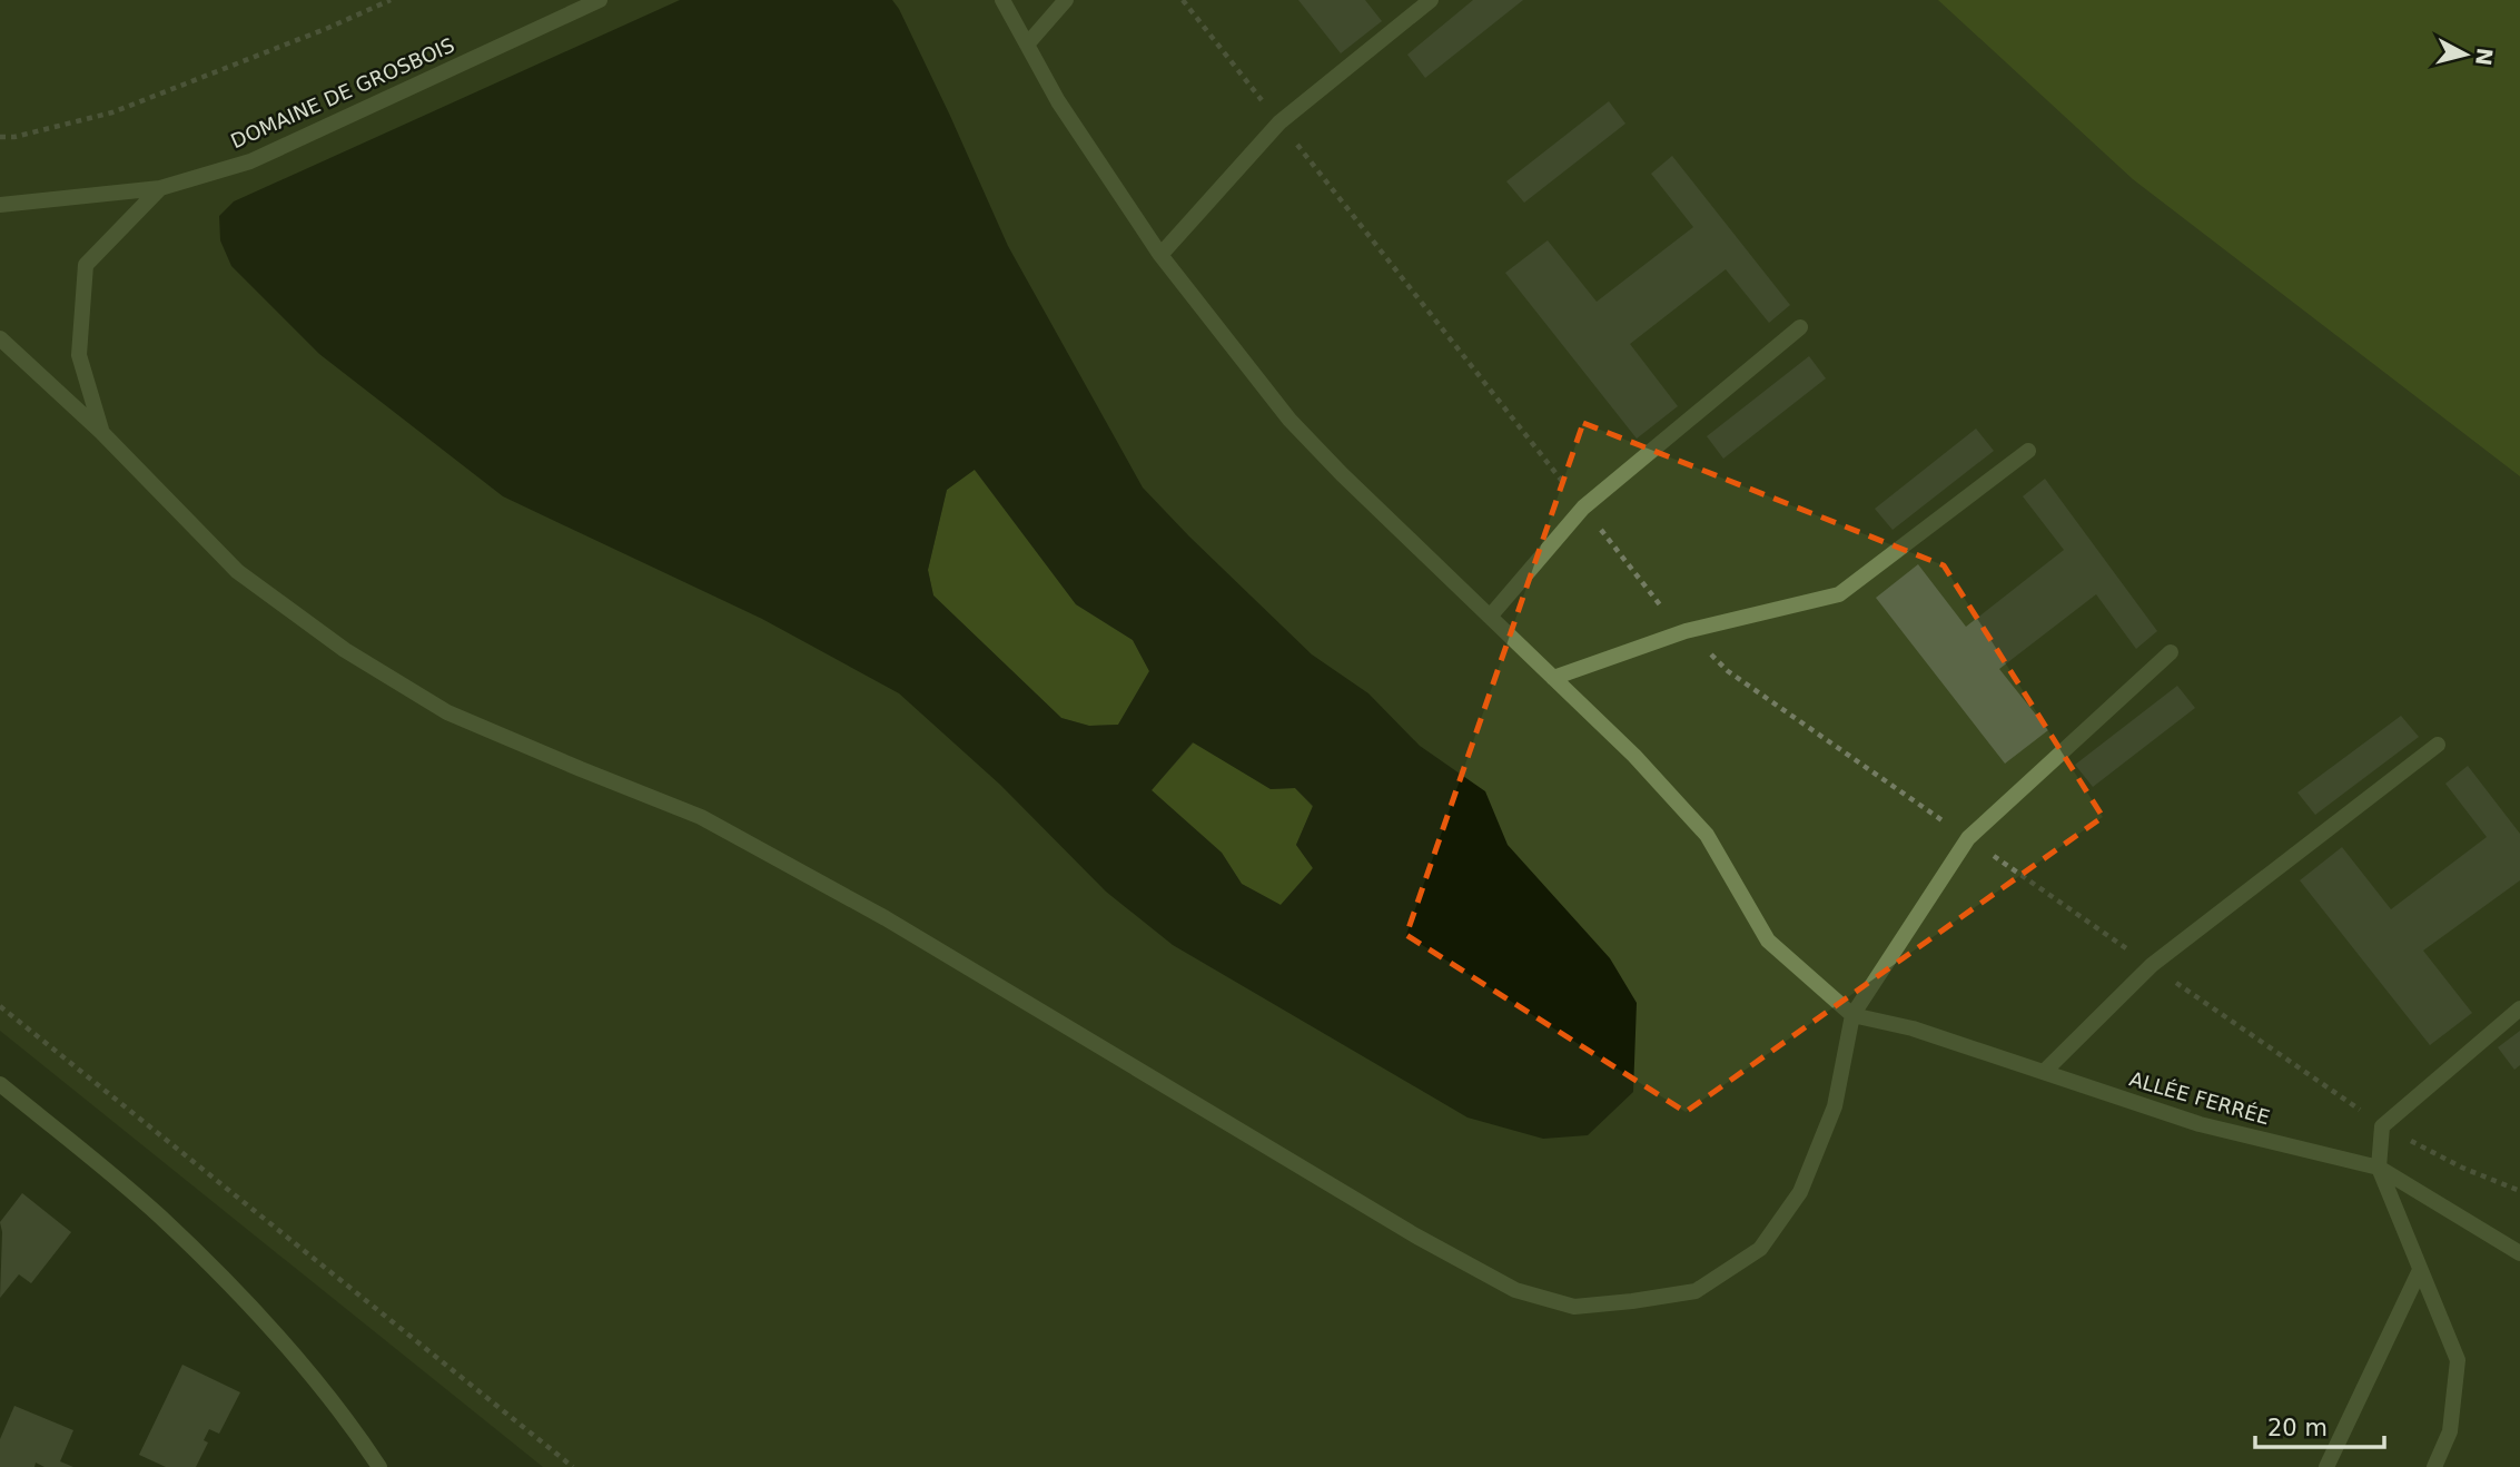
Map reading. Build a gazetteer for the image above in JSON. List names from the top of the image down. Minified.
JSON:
{"streets":{"street":["DOMAINE DE GROSBOIS","ALLÉE FERRÉE"]},"scale_bar":"20 m","north":"right"}
